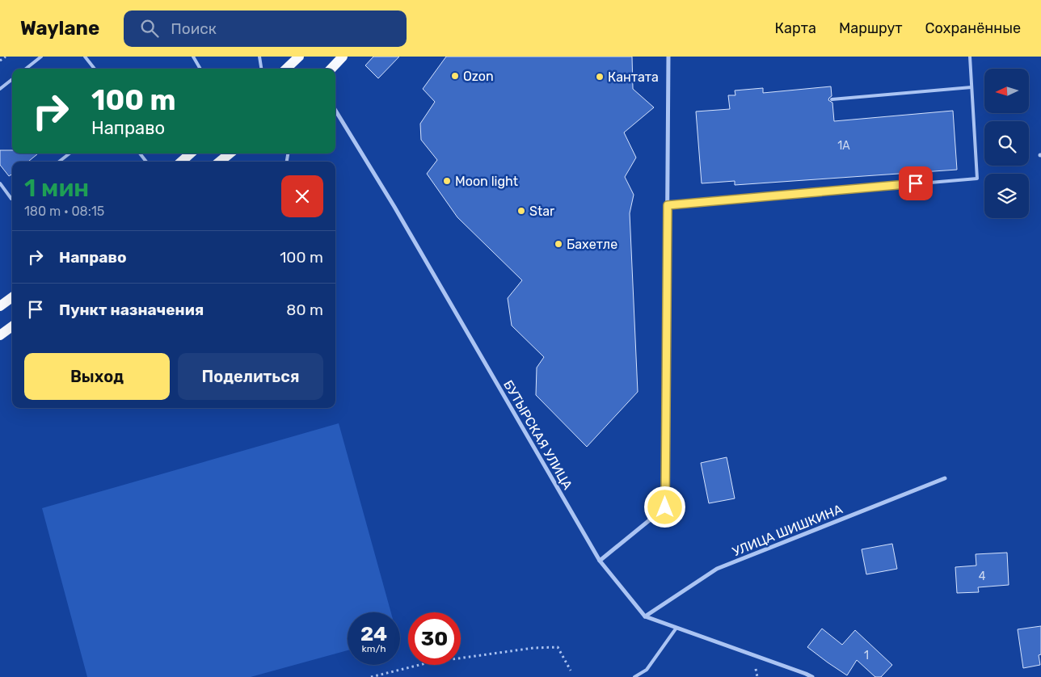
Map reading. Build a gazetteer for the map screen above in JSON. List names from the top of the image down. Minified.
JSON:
{"streets":{"street":["БУТЫРСКАЯ УЛИЦА","УЛИЦА ШИШКИНА"]},"crossings":[["БУТЫРСКАЯ УЛИЦА","УЛИЦА ШИШКИНА"]],"places":["Ozon","Кантата","Moon light","Star","Бахетле"],"house_numbers":["1А","4","1"],"north":"left","page":{"header":"Waylane","search":"Поиск","nav":["Карта","Маршрут","Сохранённые"],"turn":["100 m","Направо"],"heading":["1 мин","180 m · 08:15"],"list":[{"name":"Направо","value":"100 m"},{"name":"Пункт назначения","value":"80 m"}],"buttons":["Выход","Поделиться"],"speed":"24 km/h","limit":"30"}}
